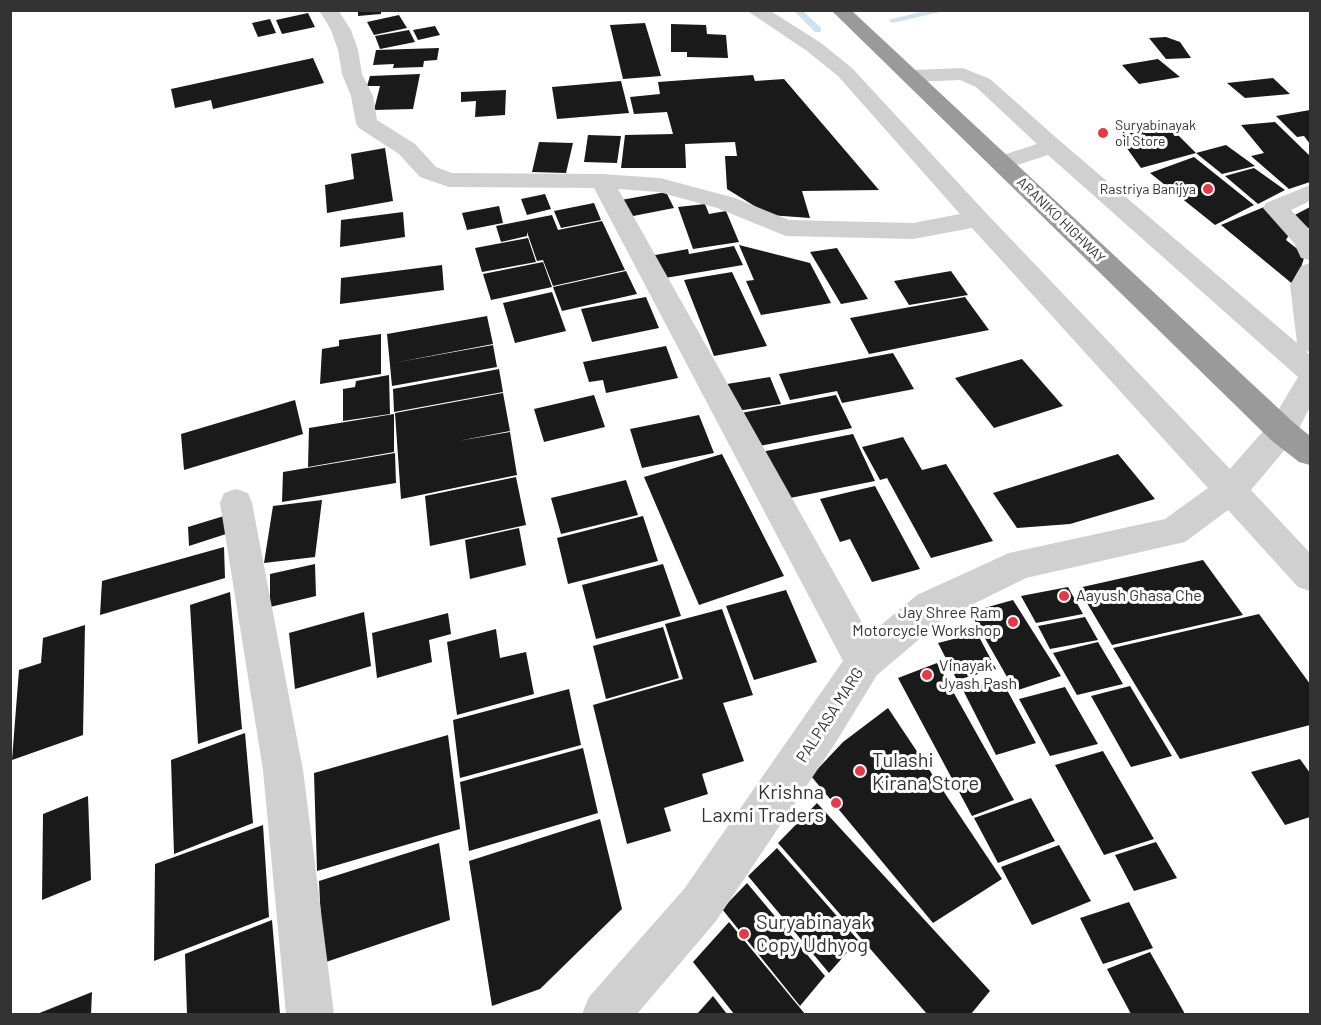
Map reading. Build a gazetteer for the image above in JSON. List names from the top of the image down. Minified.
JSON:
{"streets":{"highway":["ARANIKO HIGHWAY"],"street":["PALPASA MARG"]},"crossings":[["ARANIKO HIGHWAY","PALPASA MARG"]],"places":["Suryabinayak oil Store","Rastriya Banijya","Aayush Ghasa Che","Jay Shree Ram Motorcycle Workshop","Vinayak Jyash Pash","Tulashi Kirana Store","Krishna Laxmi Traders","Suryabinayak Copy Udhyog"]}
